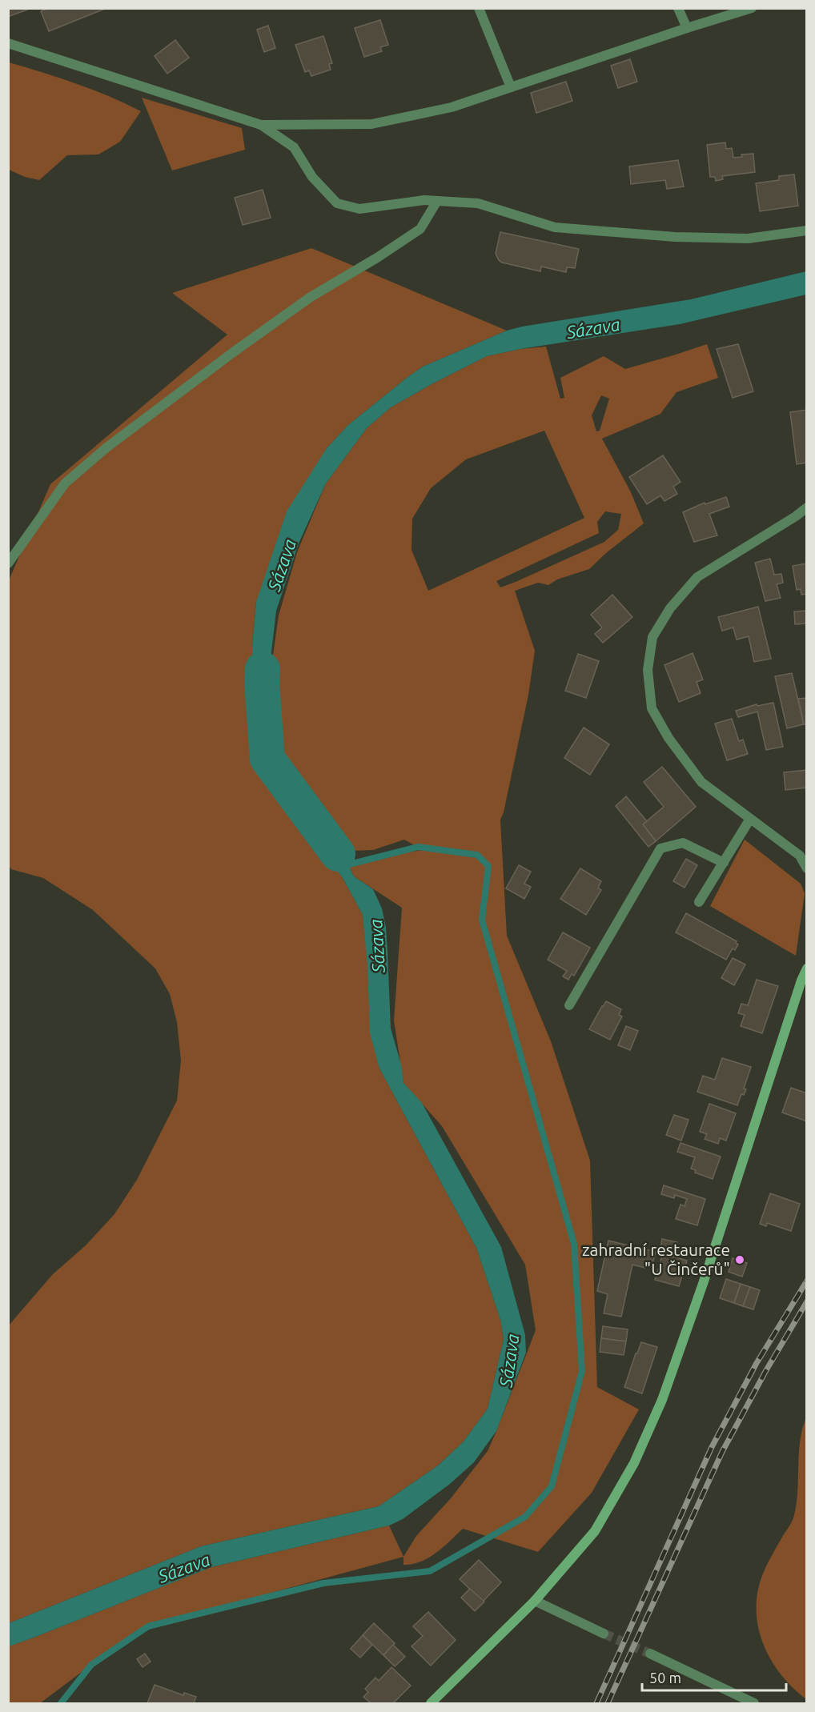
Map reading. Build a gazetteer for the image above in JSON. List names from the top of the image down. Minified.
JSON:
{"water":["Sázava"],"places":["zahradní restaurace \"U Činčerů\""],"scale_bar":"50 m"}
